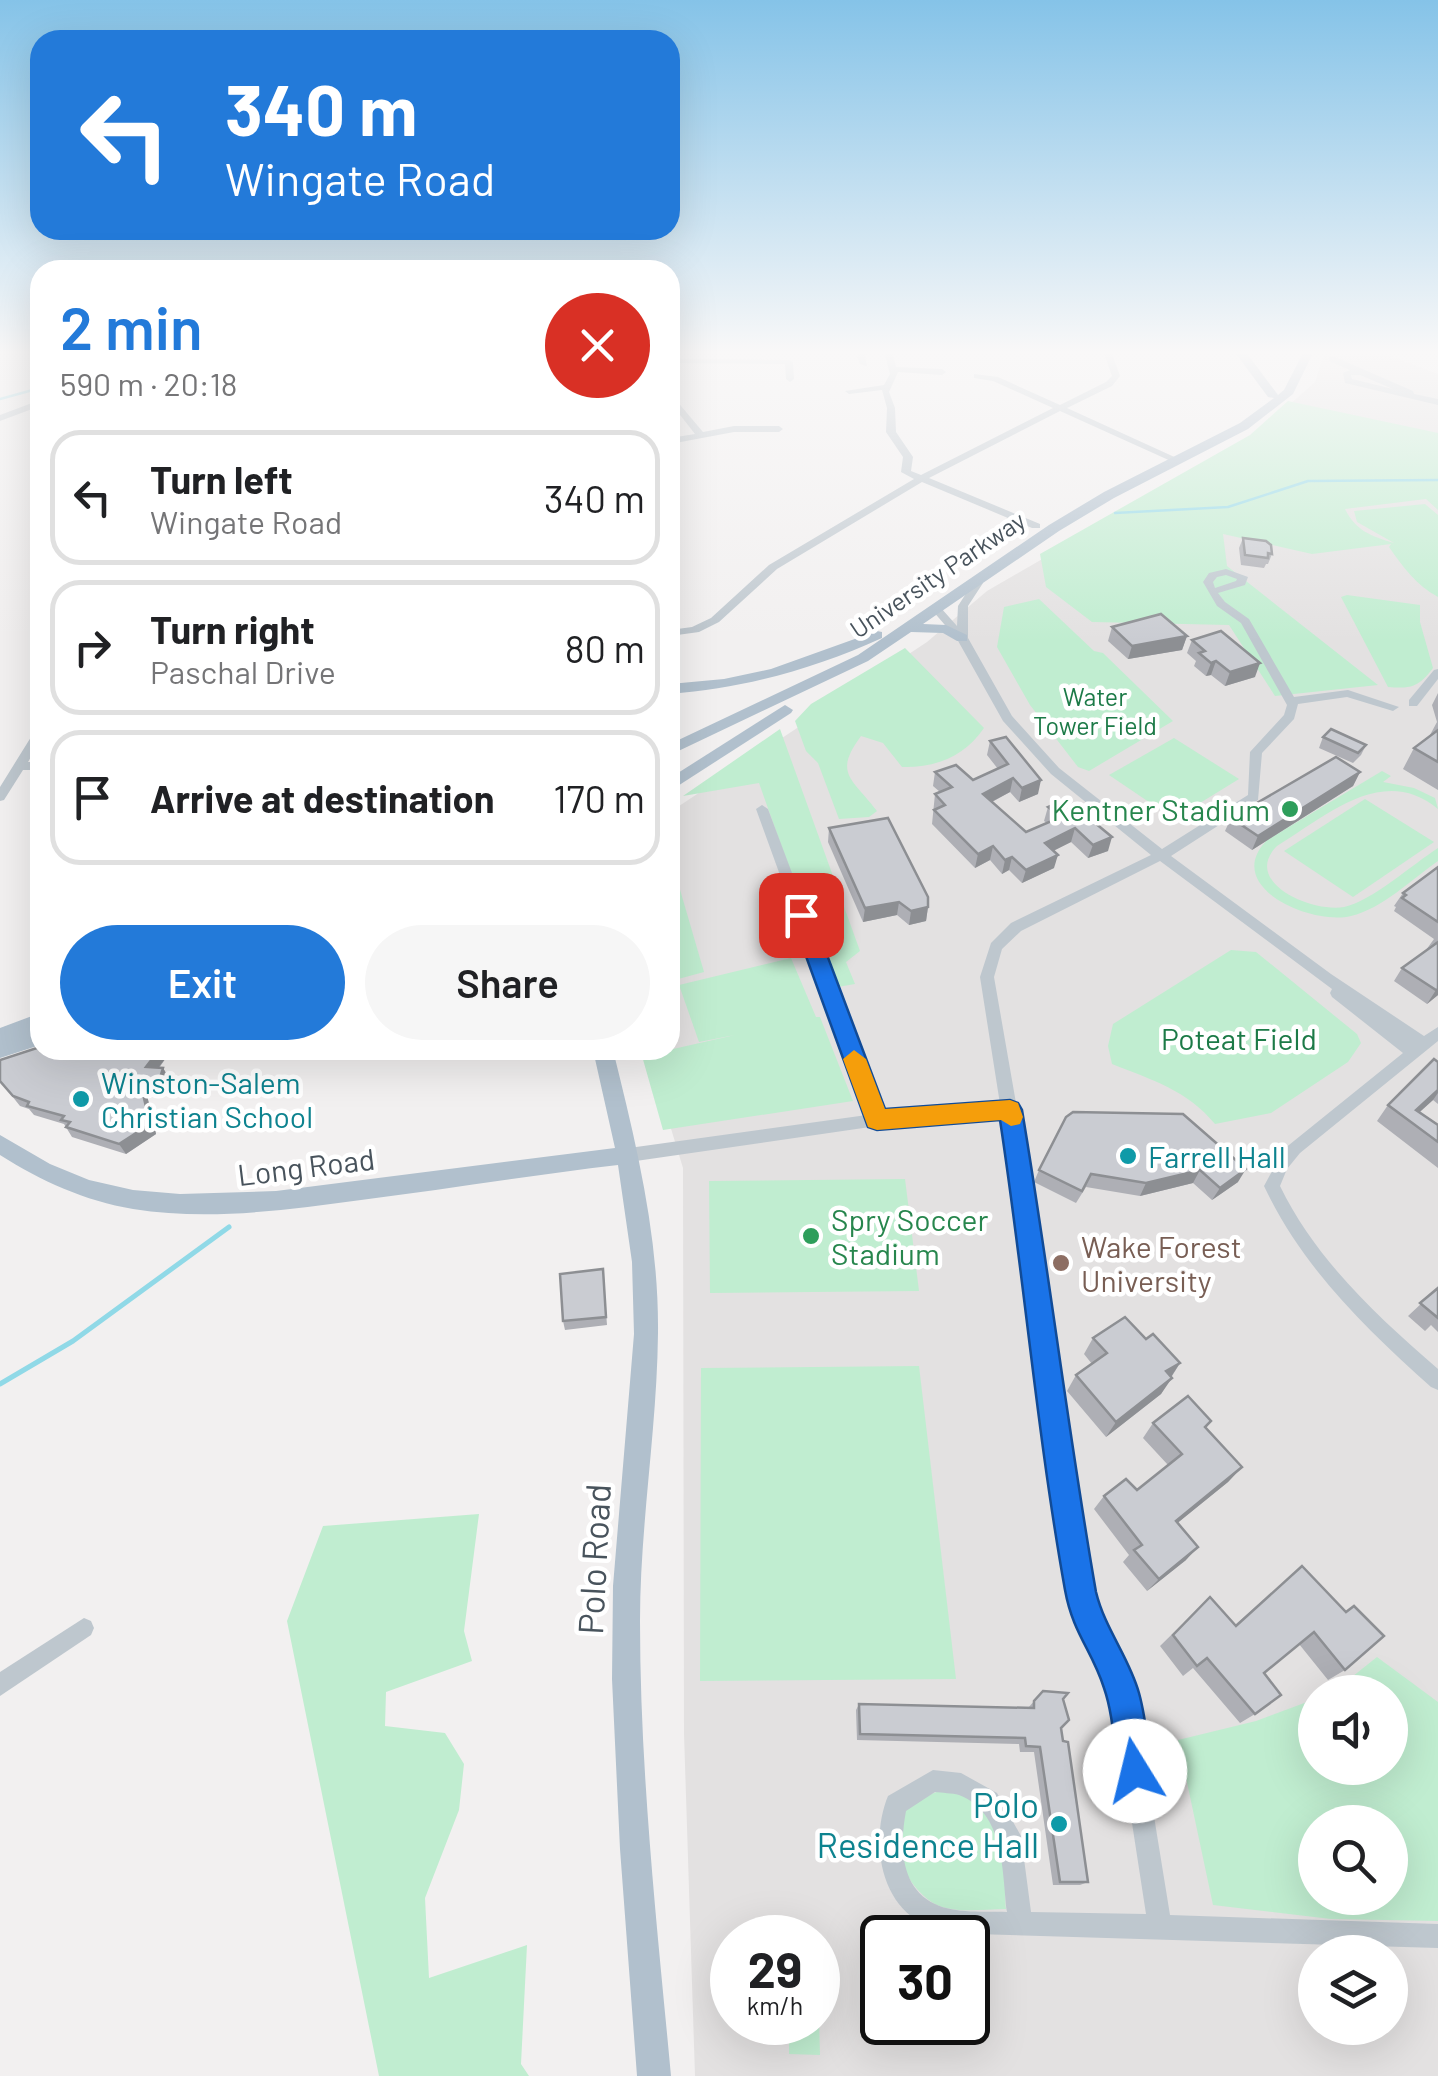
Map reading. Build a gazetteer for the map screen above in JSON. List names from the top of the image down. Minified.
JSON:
{"streets":{"main road":["University Parkway","Long Road","Polo Road"]},"crossings":[["Long Road","Polo Road"]],"parks":["Water Tower Field","Poteat Field"],"places":["Kentner Stadium","Winston-Salem Christian School","Farrell Hall","Spry Soccer Stadium","Wake Forest University","Polo Residence Hall"],"page":{"turn":["340 m","Wingate Road"],"heading":["2 min","590 m · 20:18"],"list":[{"name":"Turn left","note":"Wingate Road","value":"340 m"},{"name":"Turn right","note":"Paschal Drive","value":"80 m"},{"name":"Arrive at destination","value":"170 m"}],"buttons":["Exit","Share"],"speed":"29 km/h","limit":"30"}}
